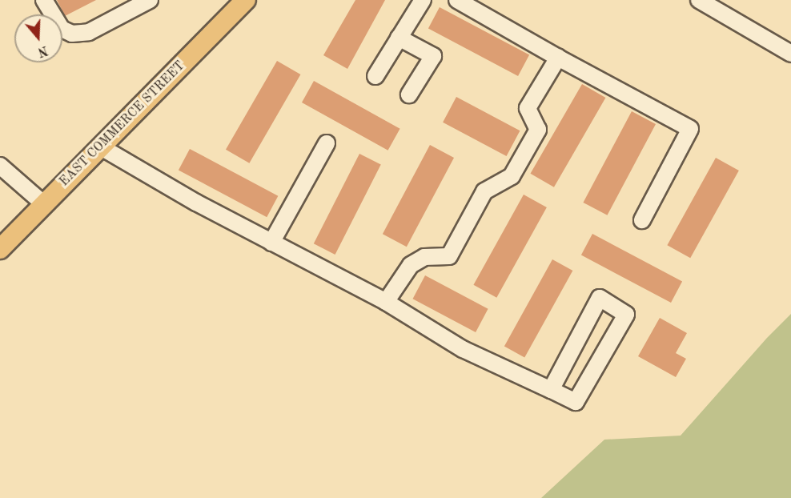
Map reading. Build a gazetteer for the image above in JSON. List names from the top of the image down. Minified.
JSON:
{"streets":{"main road":["EAST COMMERCE STREET"]},"north":"bottom"}
